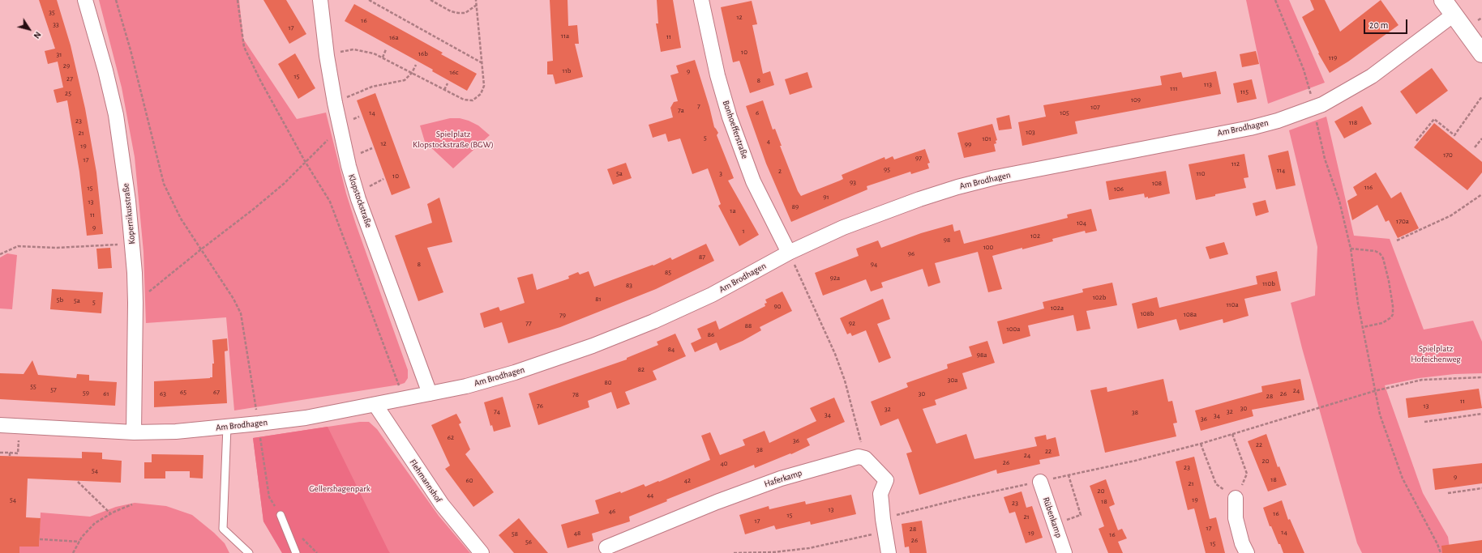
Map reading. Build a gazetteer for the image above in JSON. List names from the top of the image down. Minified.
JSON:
{"streets":{"street":["Am Brodhagen","Bonhoefferstraße","Klopstockstraße","Kopernikusstraße","Haferkamp","Flehmannshof","Rübenkamp"]},"crossings":[["Am Brodhagen","Bonhoefferstraße"],["Am Brodhagen","Klopstockstraße"],["Am Brodhagen","Kopernikusstraße"],["Am Brodhagen","Flehmannshof"]],"parks":["Spielplatz Klopstockstraße (BGW)","Spielplatz Hofeichenweg","Gellershagenpark"],"house_numbers":["35","12","16","33","17","11a","11","16a","10","16b","31","119","29","11b","9","16c","15","27","8","113","111","115","25","109","7","107","7a","14","6","105","23","118","103","21","5","101","4","12","99","19","170","97","17","112","95","114","2","5a","3","110","10","93","108","116","15","106","91","13","89","1a","11","170a","104","9","1","102","98","100","96","87","8","94","85","92a","110b","83","102b","81","5b","5a","5","110a","90","102a","108b","108a","79","77","92","88","100a","86","84","98a","82","30a","80","55","57","24","65","67","59","61","63","30","26","78","28","11","76","13","30","32","74","32","38","34","34","36","62","36","22","38","22","24","20","26","40","23","54","9","18","60","42","21","20","44","54","19","18","23","13","46","16","15","21","17","17","28","14","48","19","58","16","26","56","15"],"scale_bar":"20 m","north":"bottom right"}
